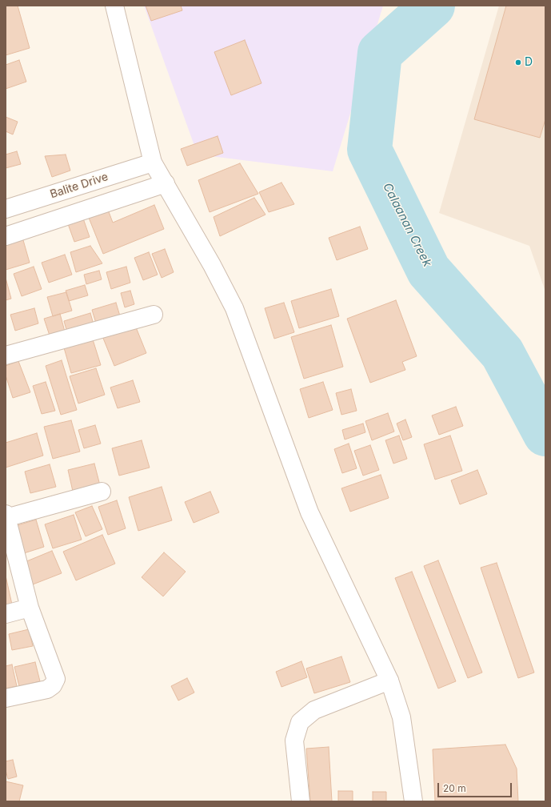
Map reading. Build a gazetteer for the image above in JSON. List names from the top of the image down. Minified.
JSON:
{"streets":{"street":["Balite Drive"]},"water":["Calaanan Creek"],"places":["D"],"scale_bar":"20 m"}
